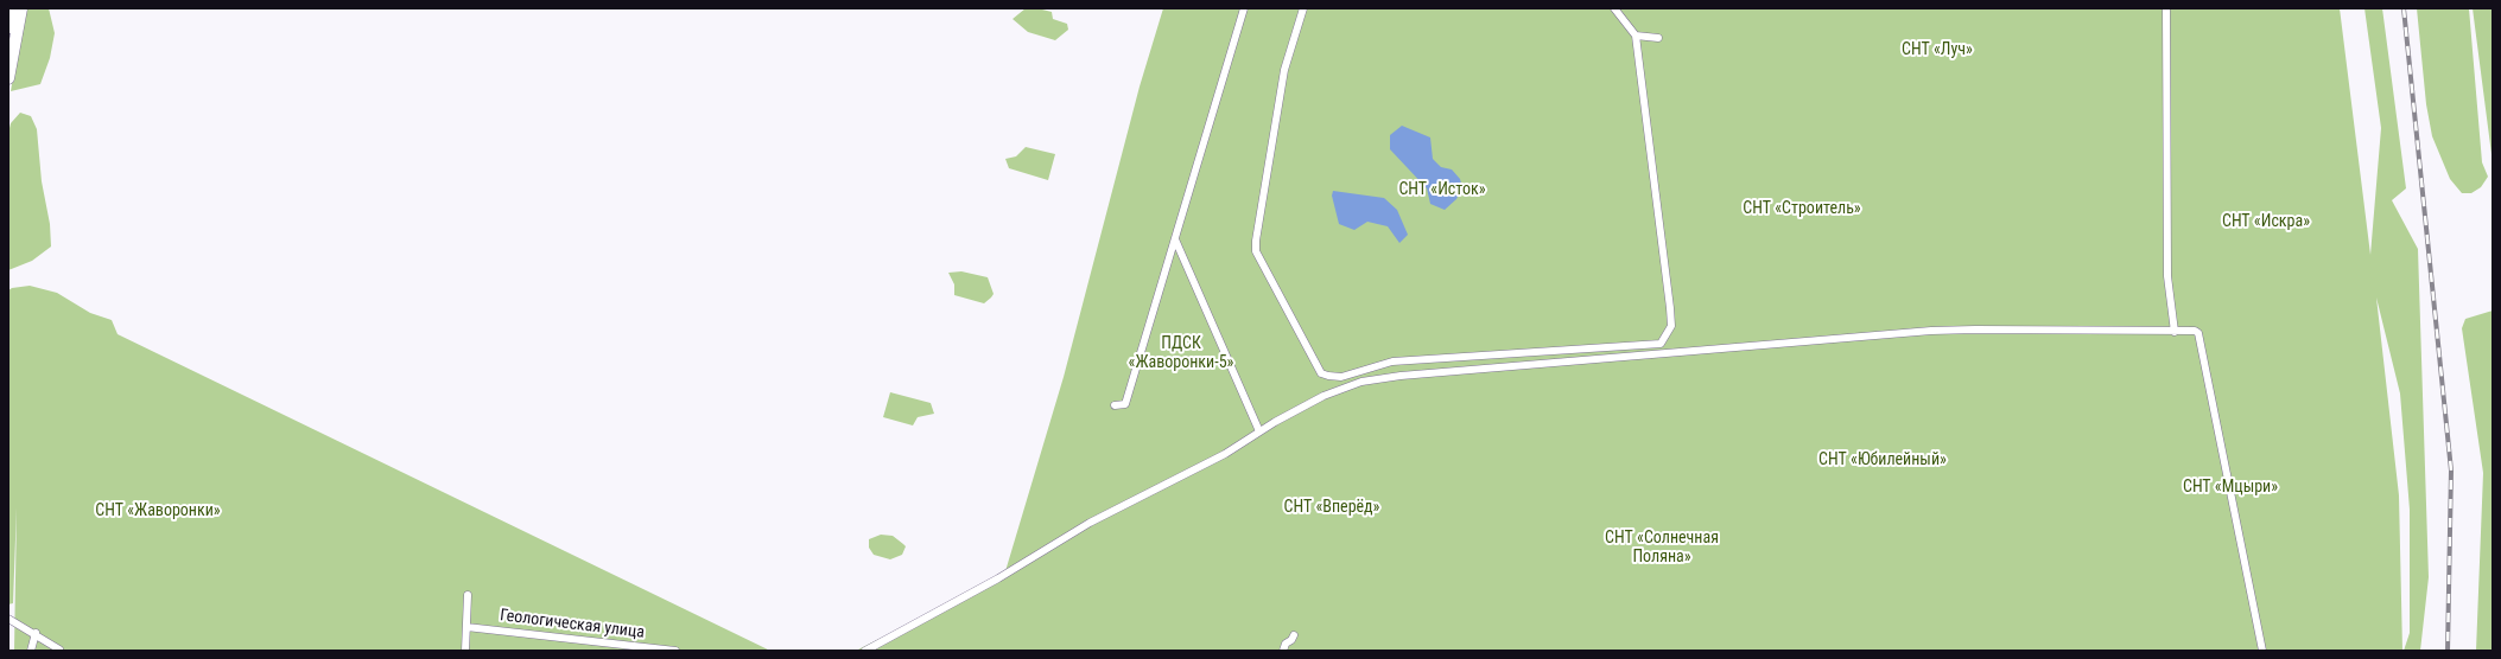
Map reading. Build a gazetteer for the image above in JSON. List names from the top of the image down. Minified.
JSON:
{"streets":{"street":["Геологическая улица"]},"parks":["СНТ «Луч»","СНТ «Исток»","СНТ «Строитель»","СНТ «Искра»","ПДСК «Жаворонки-5»","СНТ «Юбилейный»","СНТ «Мцыри»","СНТ «Вперёд»","СНТ «Жаворонки»","СНТ «Солнечная Поляна»"]}
